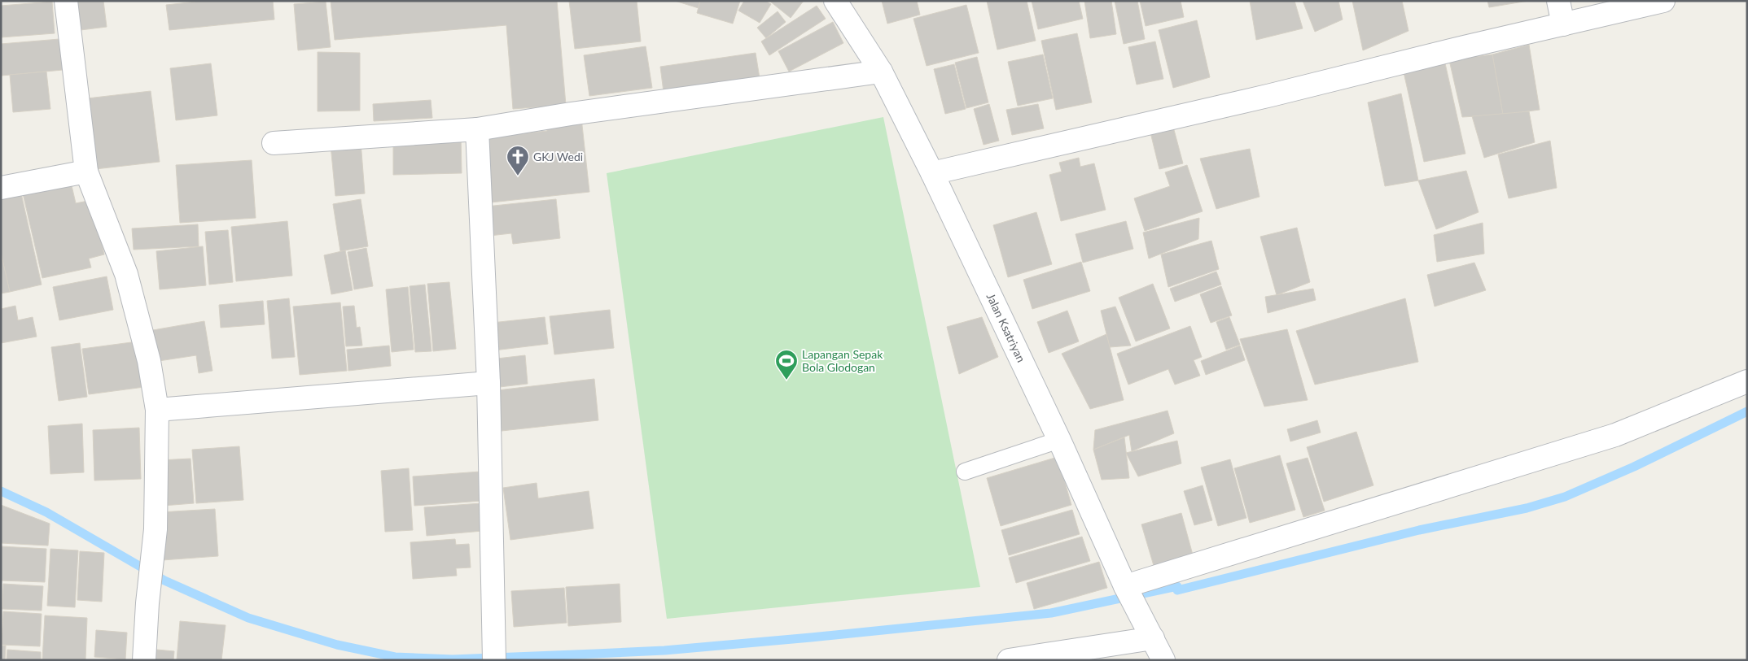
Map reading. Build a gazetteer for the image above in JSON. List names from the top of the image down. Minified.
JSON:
{"streets":{"street":["Jalan Ksatriyan"]},"places":{"church":["GKJ Wedi"],"sports":["Lapangan Sepak Bola Glodogan"]}}
